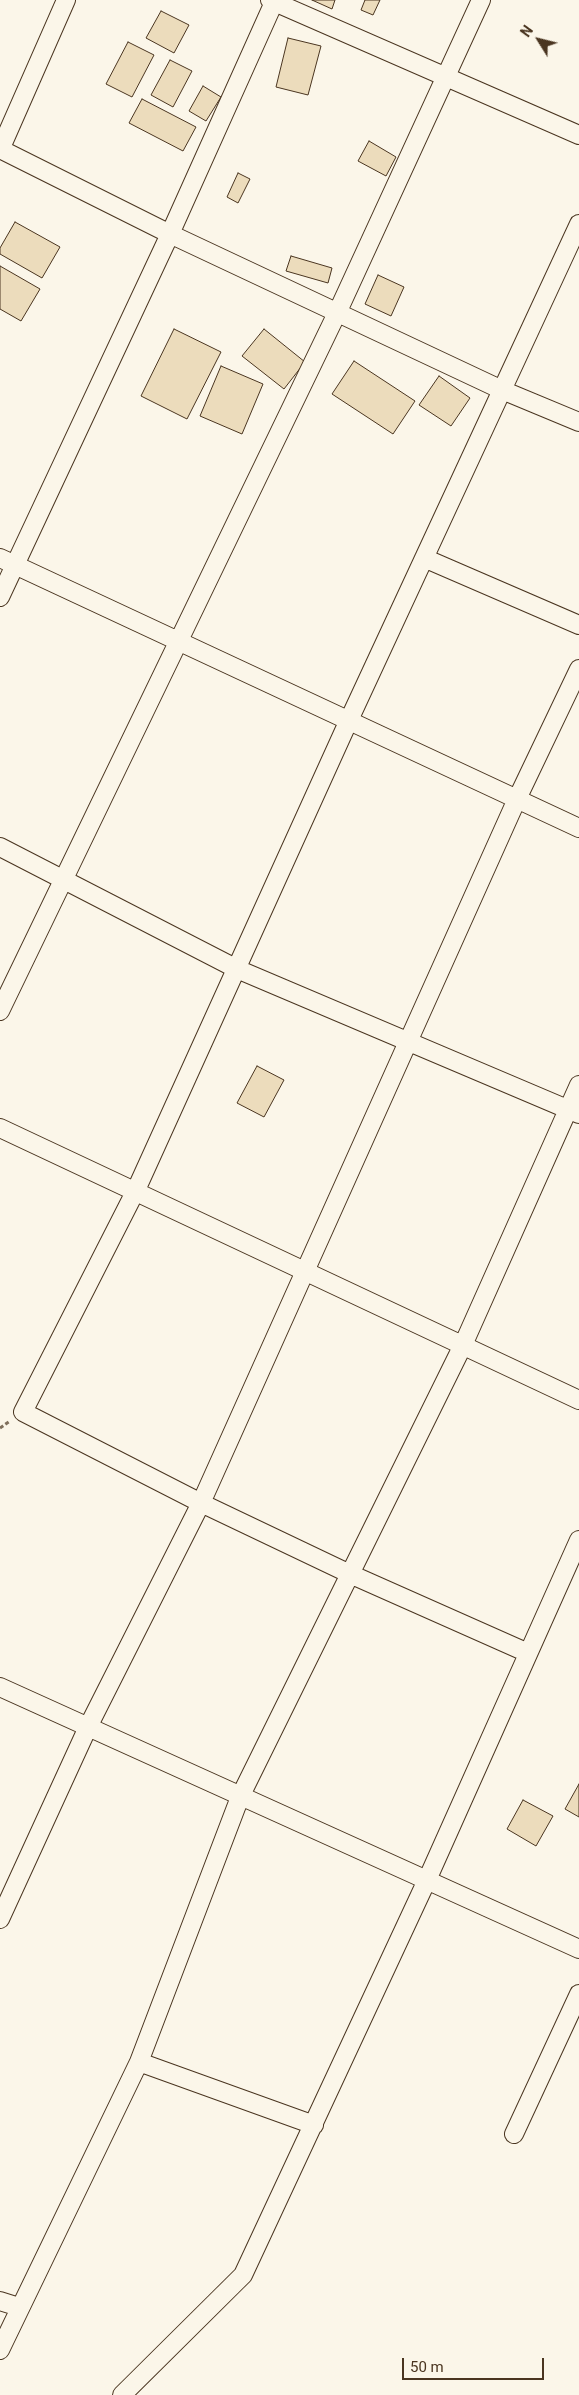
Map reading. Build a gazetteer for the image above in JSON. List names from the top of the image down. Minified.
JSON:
{"scale_bar":"50 m","north":"top left"}
